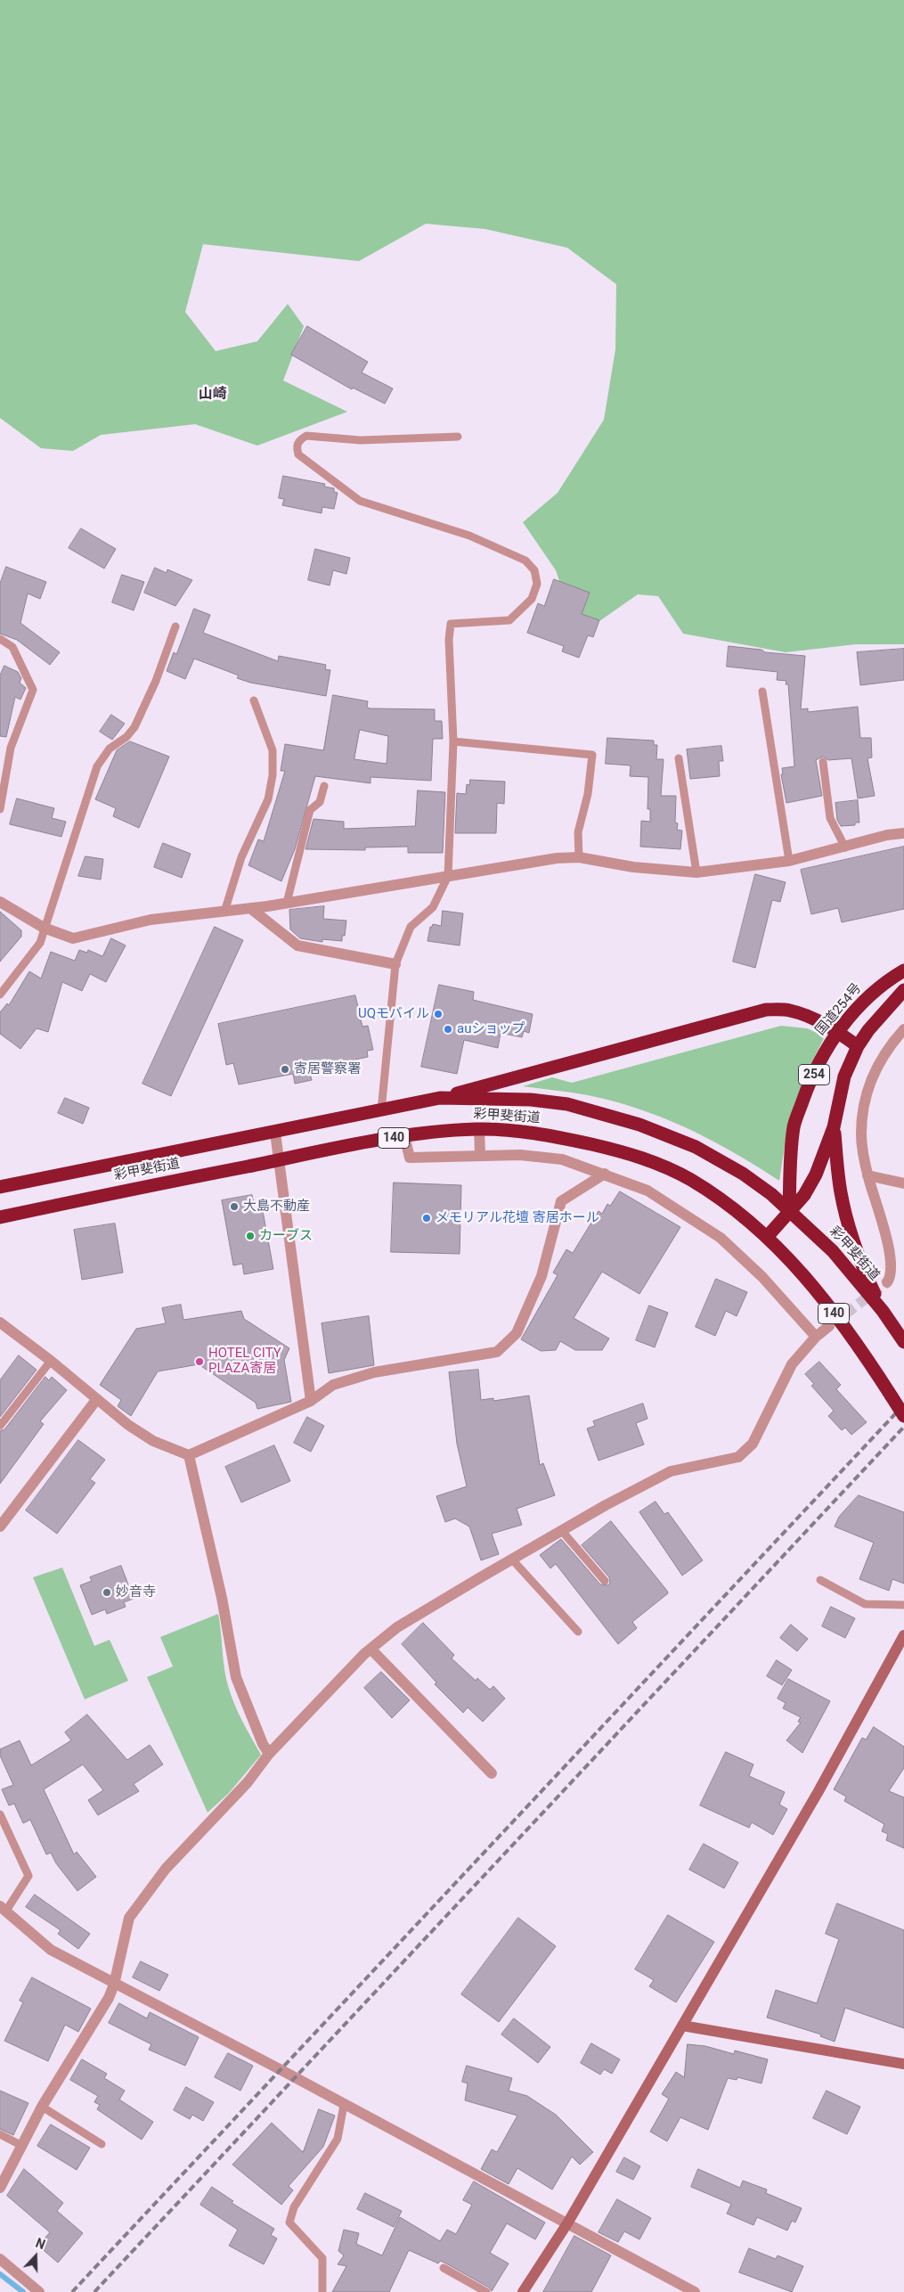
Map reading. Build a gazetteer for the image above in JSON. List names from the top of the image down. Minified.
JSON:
{"streets":{"highway":["国道254号","254","彩甲斐街道","140"]},"crossings":[["国道254号","254"],["国道254号","彩甲斐街道"],["254","彩甲斐街道"]],"districts":["山崎"],"places":["UQモバイル","auショップ","寄居警察署","大島不動産","メモリアル花壇 寄居ホール","カーブス","HOTEL CITY PLAZA寄居","妙音寺"],"north":"top"}
